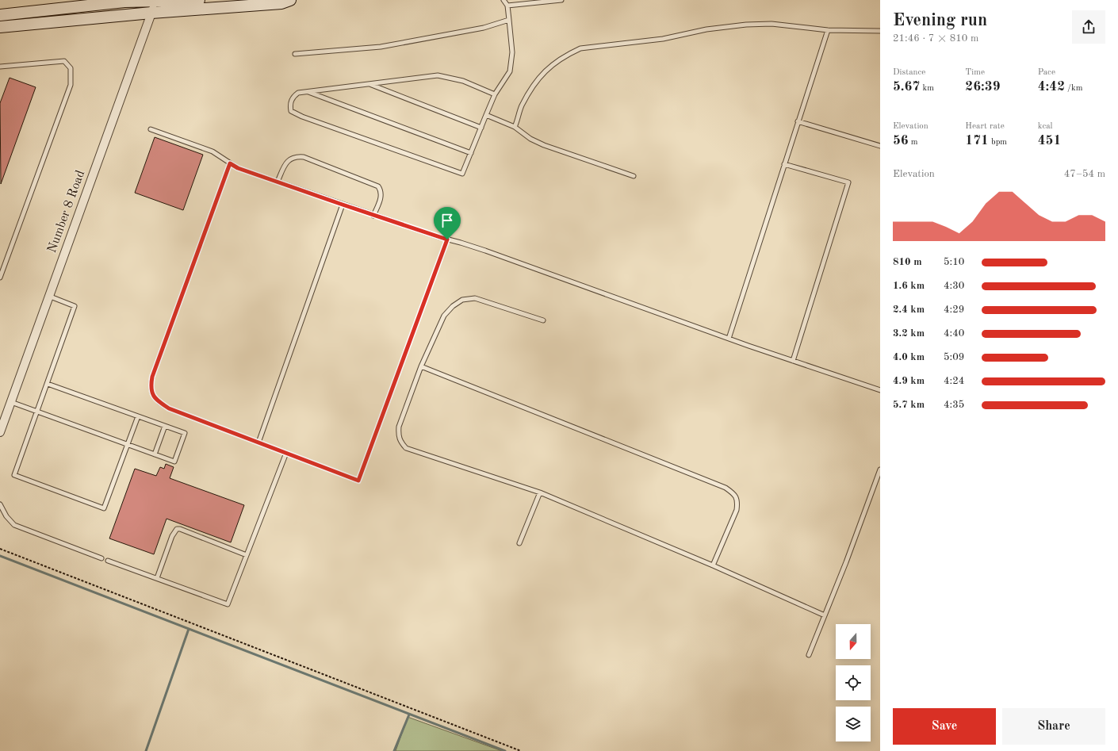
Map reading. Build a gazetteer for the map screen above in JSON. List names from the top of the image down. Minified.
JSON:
{"streets":{"street":["Number 8 Road"]},"north":"bottom","page":{"heading":["Evening run","21:46 · 7 × 810 m"],"stats":[["Distance","5.67 km"],["Time","26:39"],["Pace","4:42 /km"],["Elevation","56 m"],["Heart rate","171 bpm"],["kcal","451"]],"chart":["Elevation","47–54 m"],"list":[{"name":"810 m","note":"5:10"},{"name":"1.6 km","note":"4:30"},{"name":"2.4 km","note":"4:29"},{"name":"3.2 km","note":"4:40"},{"name":"4.0 km","note":"5:09"},{"name":"4.9 km","note":"4:24"},{"name":"5.7 km","note":"4:35"}],"buttons":["Save","Share"]}}
